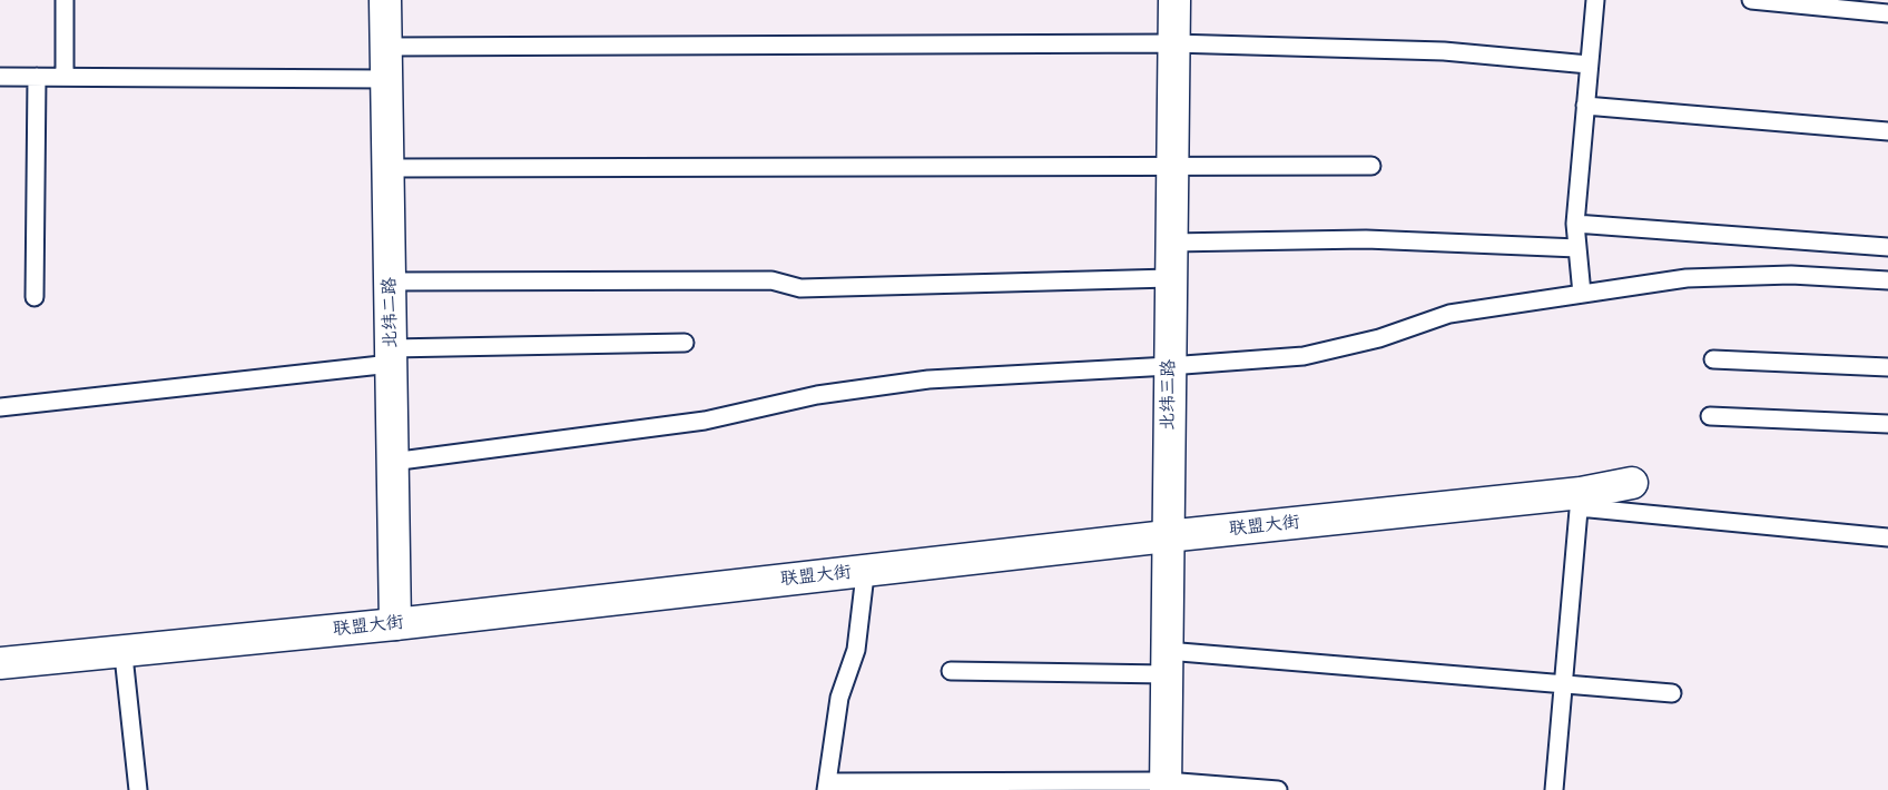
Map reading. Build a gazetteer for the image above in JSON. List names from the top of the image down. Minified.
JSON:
{"streets":{"main road":["北纬二路","北纬三路","联盟大街"]},"crossings":[["北纬二路","联盟大街"],["北纬三路","联盟大街"]]}
